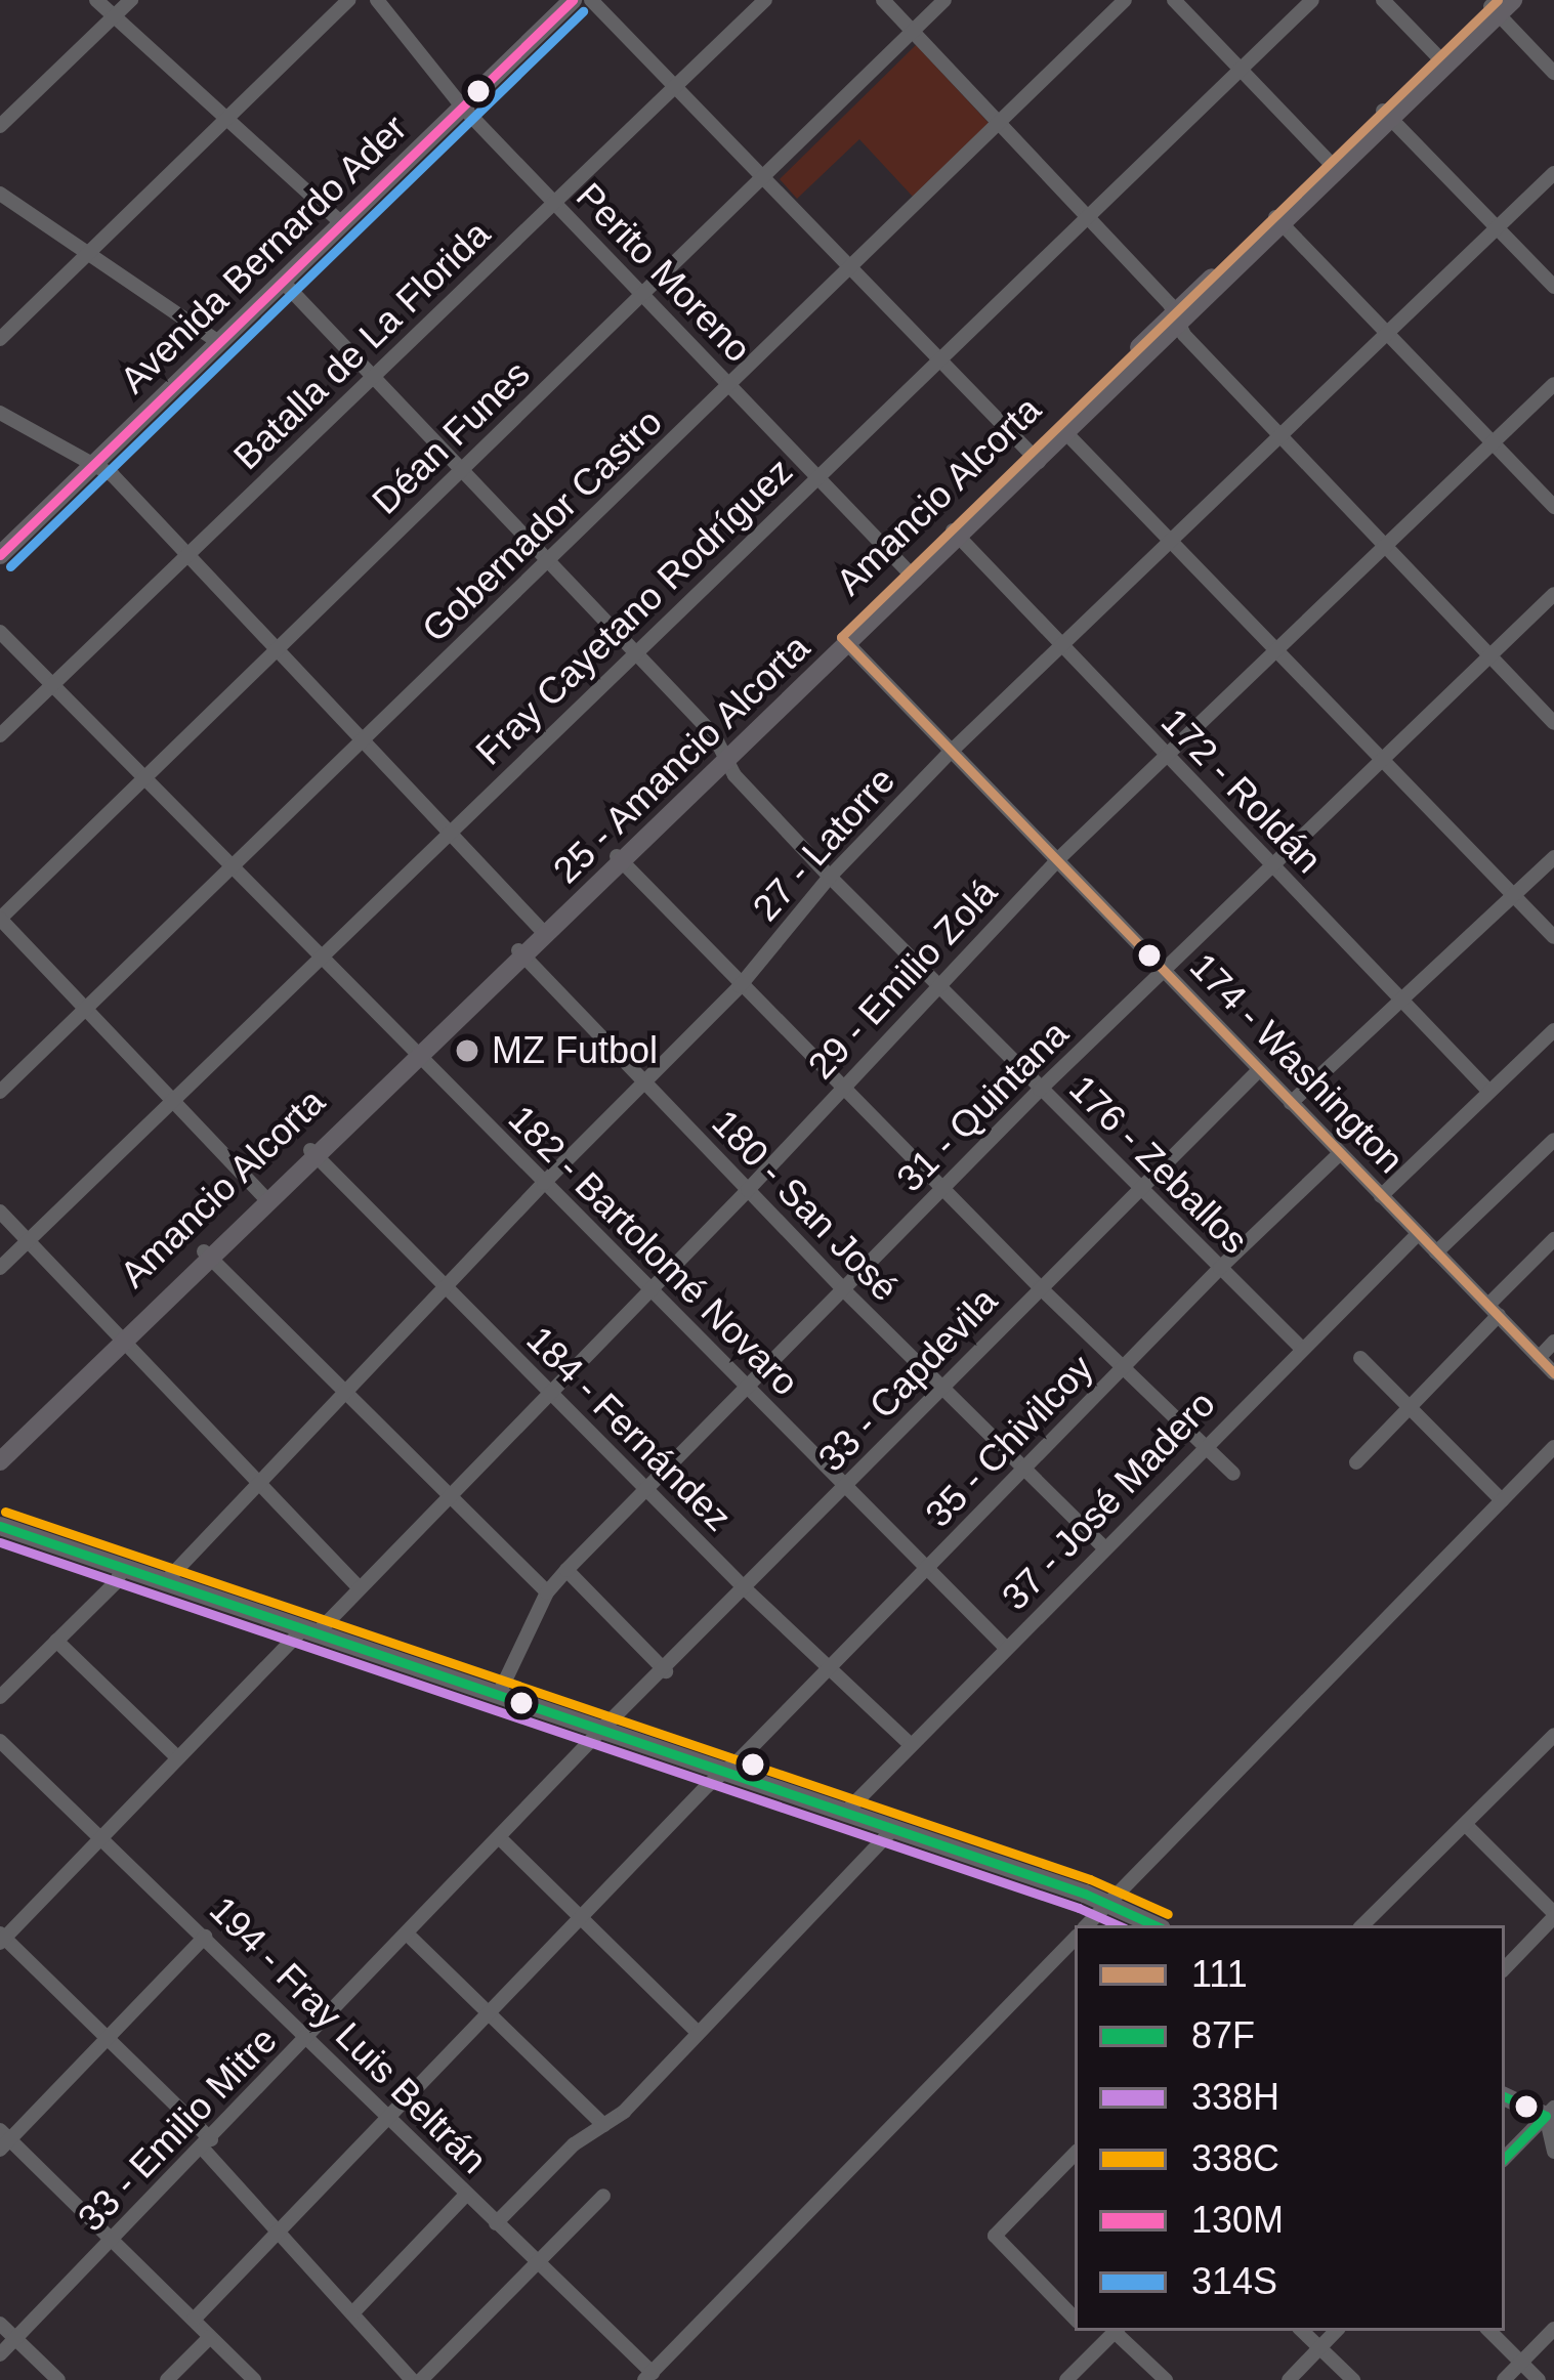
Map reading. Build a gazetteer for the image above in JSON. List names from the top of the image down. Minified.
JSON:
{"streets":{"main road":["Avenida Bernardo Ader","Amancio Alcorta"],"street":["Perito Moreno","Batalla de La Florida","Déan Funes","Gobernador Castro","Fray Cayetano Rodríguez","172 - Roldán","27 - Latorre","29 - Emilio Zolá","174 - Washington","31 - Quintana","176 - Zeballos","180 - San José","182 - Bartolomé Novaro","33 - Capdevila","184 - Fernández","35 - Chivilcoy","37 - José Madero","194 - Fray Luis Beltrán","33 - Emilio Mitre"]},"crossings":[["Avenida Bernardo Ader","Perito Moreno"],["Avenida Bernardo Ader","176 - Zeballos"],["Perito Moreno","Batalla de La Florida"],["Perito Moreno","Déan Funes"],["Perito Moreno","Amancio Alcorta"],["Perito Moreno","Gobernador Castro"],["Perito Moreno","Fray Cayetano Rodríguez"],["Batalla de La Florida","176 - Zeballos"],["Batalla de La Florida","182 - Bartolomé Novaro"],["Déan Funes","176 - Zeballos"],["Déan Funes","182 - Bartolomé Novaro"],["Amancio Alcorta","172 - Roldán"],["Amancio Alcorta","174 - Washington"],["Amancio Alcorta","176 - Zeballos"],["Amancio Alcorta","180 - San José"],["Gobernador Castro","176 - Zeballos"],["Gobernador Castro","182 - Bartolomé Novaro"],["Fray Cayetano Rodríguez","176 - Zeballos"],["Fray Cayetano Rodríguez","182 - Bartolomé Novaro"],["172 - Roldán","27 - Latorre"],["172 - Roldán","29 - Emilio Zolá"],["172 - Roldán","31 - Quintana"],["27 - Latorre","174 - Washington"],["27 - Latorre","176 - Zeballos"],["27 - Latorre","180 - San José"],["27 - Latorre","182 - Bartolomé Novaro"],["27 - Latorre","184 - Fernández"],["29 - Emilio Zolá","174 - Washington"],["29 - Emilio Zolá","176 - Zeballos"],["29 - Emilio Zolá","180 - San José"],["29 - Emilio Zolá","182 - Bartolomé Novaro"],["29 - Emilio Zolá","184 - Fernández"],["29 - Emilio Zolá","194 - Fray Luis Beltrán"],["174 - Washington","31 - Quintana"],["174 - Washington","33 - Capdevila"],["174 - Washington","35 - Chivilcoy"],["174 - Washington","37 - José Madero"],["31 - Quintana","176 - Zeballos"],["31 - Quintana","180 - San José"],["31 - Quintana","182 - Bartolomé Novaro"],["31 - Quintana","184 - Fernández"],["176 - Zeballos","33 - Capdevila"],["176 - Zeballos","35 - Chivilcoy"],["176 - Zeballos","37 - José Madero"],["180 - San José","33 - Capdevila"],["180 - San José","35 - Chivilcoy"],["180 - San José","37 - José Madero"],["182 - Bartolomé Novaro","33 - Capdevila"],["182 - Bartolomé Novaro","35 - Chivilcoy"],["182 - Bartolomé Novaro","37 - José Madero"],["33 - Capdevila","184 - Fernández"],["33 - Capdevila","33 - Emilio Mitre"],["184 - Fernández","35 - Chivilcoy"],["184 - Fernández","37 - José Madero"],["35 - Chivilcoy","194 - Fray Luis Beltrán"],["194 - Fray Luis Beltrán","33 - Emilio Mitre"]],"places":["MZ Futbol"],"lines":["transit line 111","transit line 130M","transit line 314S","transit line 338C","transit line 87F","transit line 338H"],"legend":["111","87F","338H","338C","130M","314S"]}
